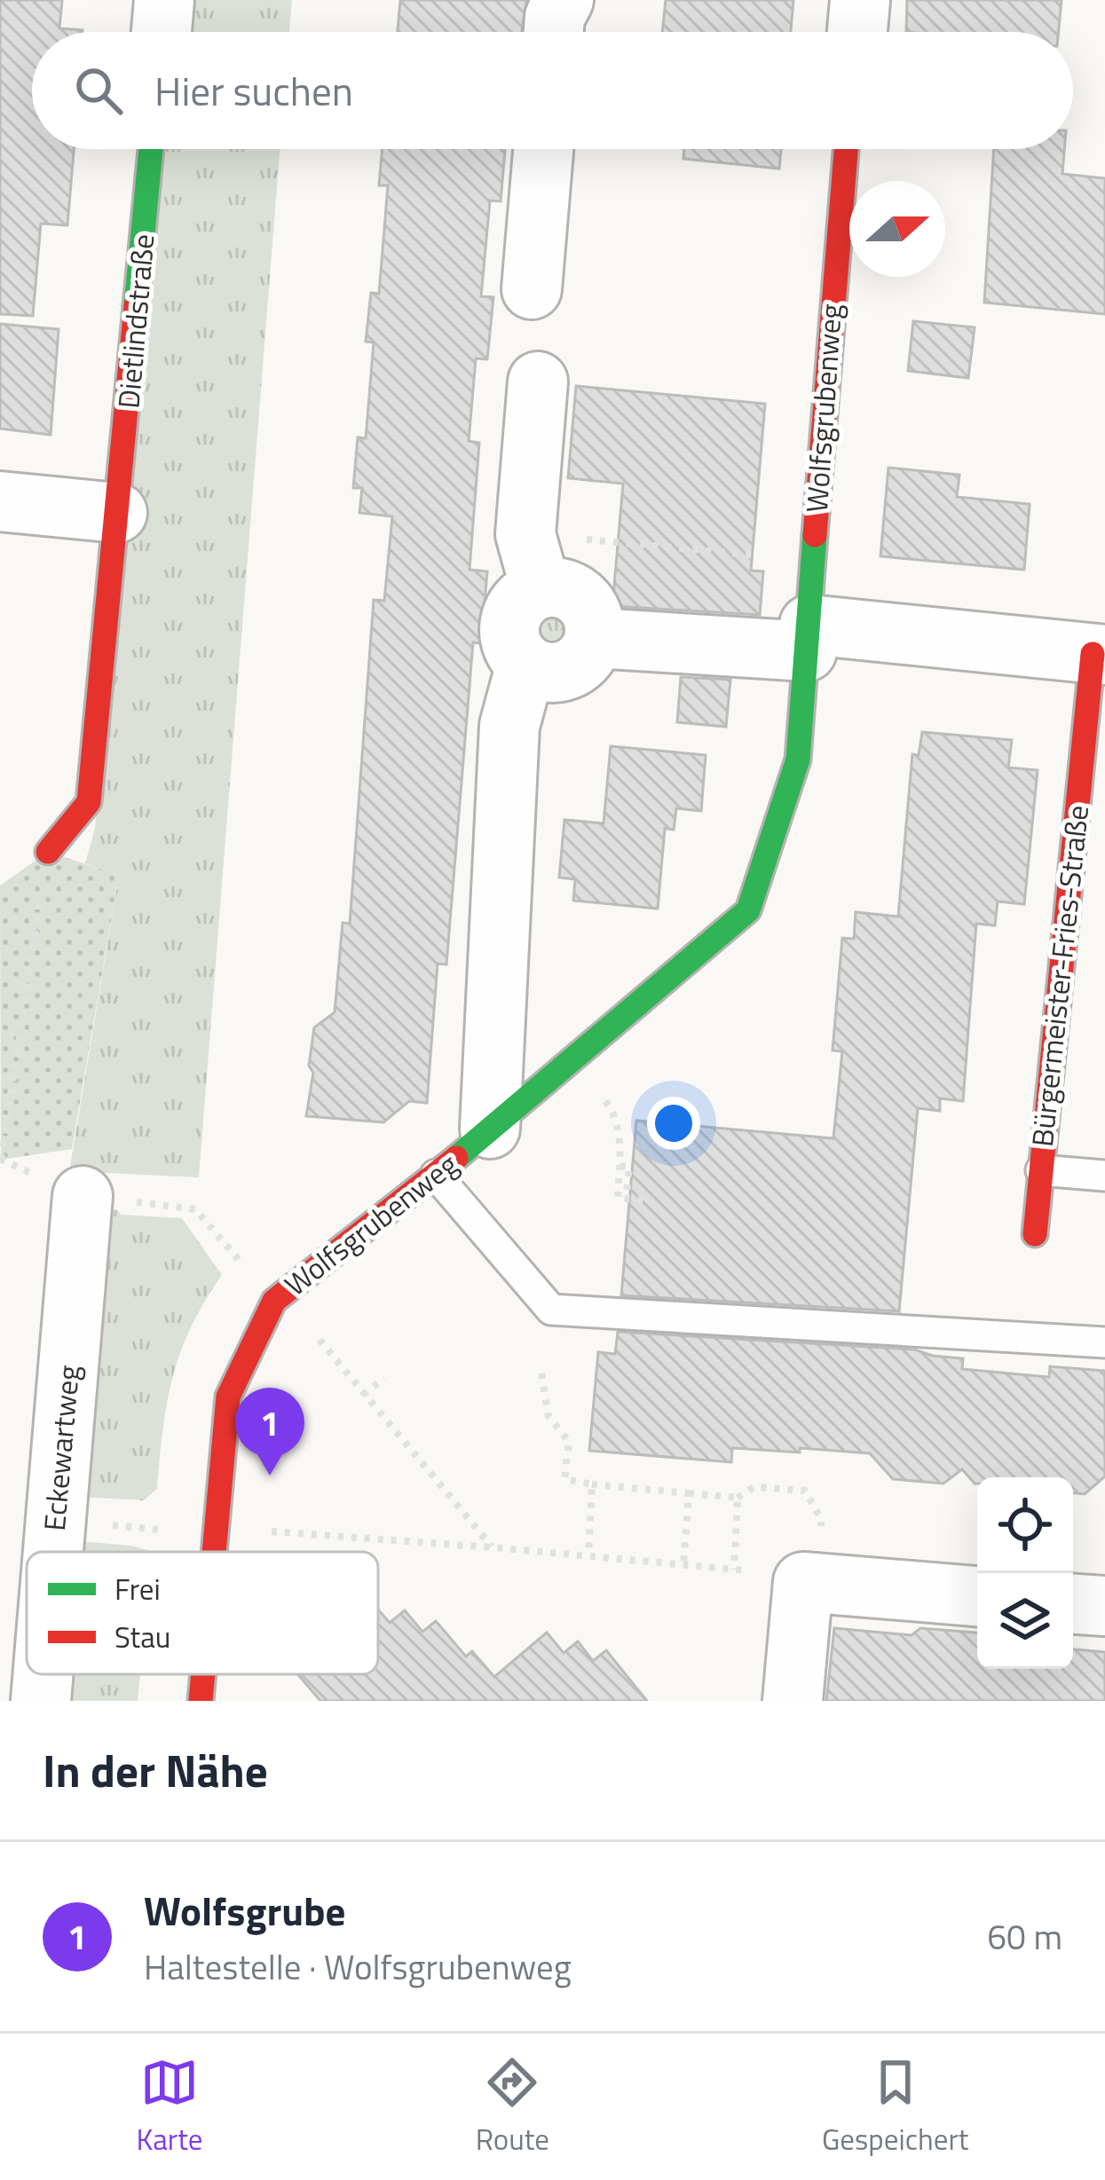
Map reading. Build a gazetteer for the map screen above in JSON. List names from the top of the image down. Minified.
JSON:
{"streets":{"street":["Dietlindstraße","Wolfsgrubenweg","Bürgermeister-Fries-Straße","Eckewartweg"]},"crossings":[["Wolfsgrubenweg","Bürgermeister-Fries-Straße"]],"legend":["Frei","Stau"],"north":"right","page":{"search":"Hier suchen","pins":"1","heading":"In der Nähe","list":[{"mark":"1","name":"Wolfsgrube","note":"Haltestelle · Wolfsgrubenweg","value":"60 m"}],"nav":["Karte","Route","Gespeichert"]}}
